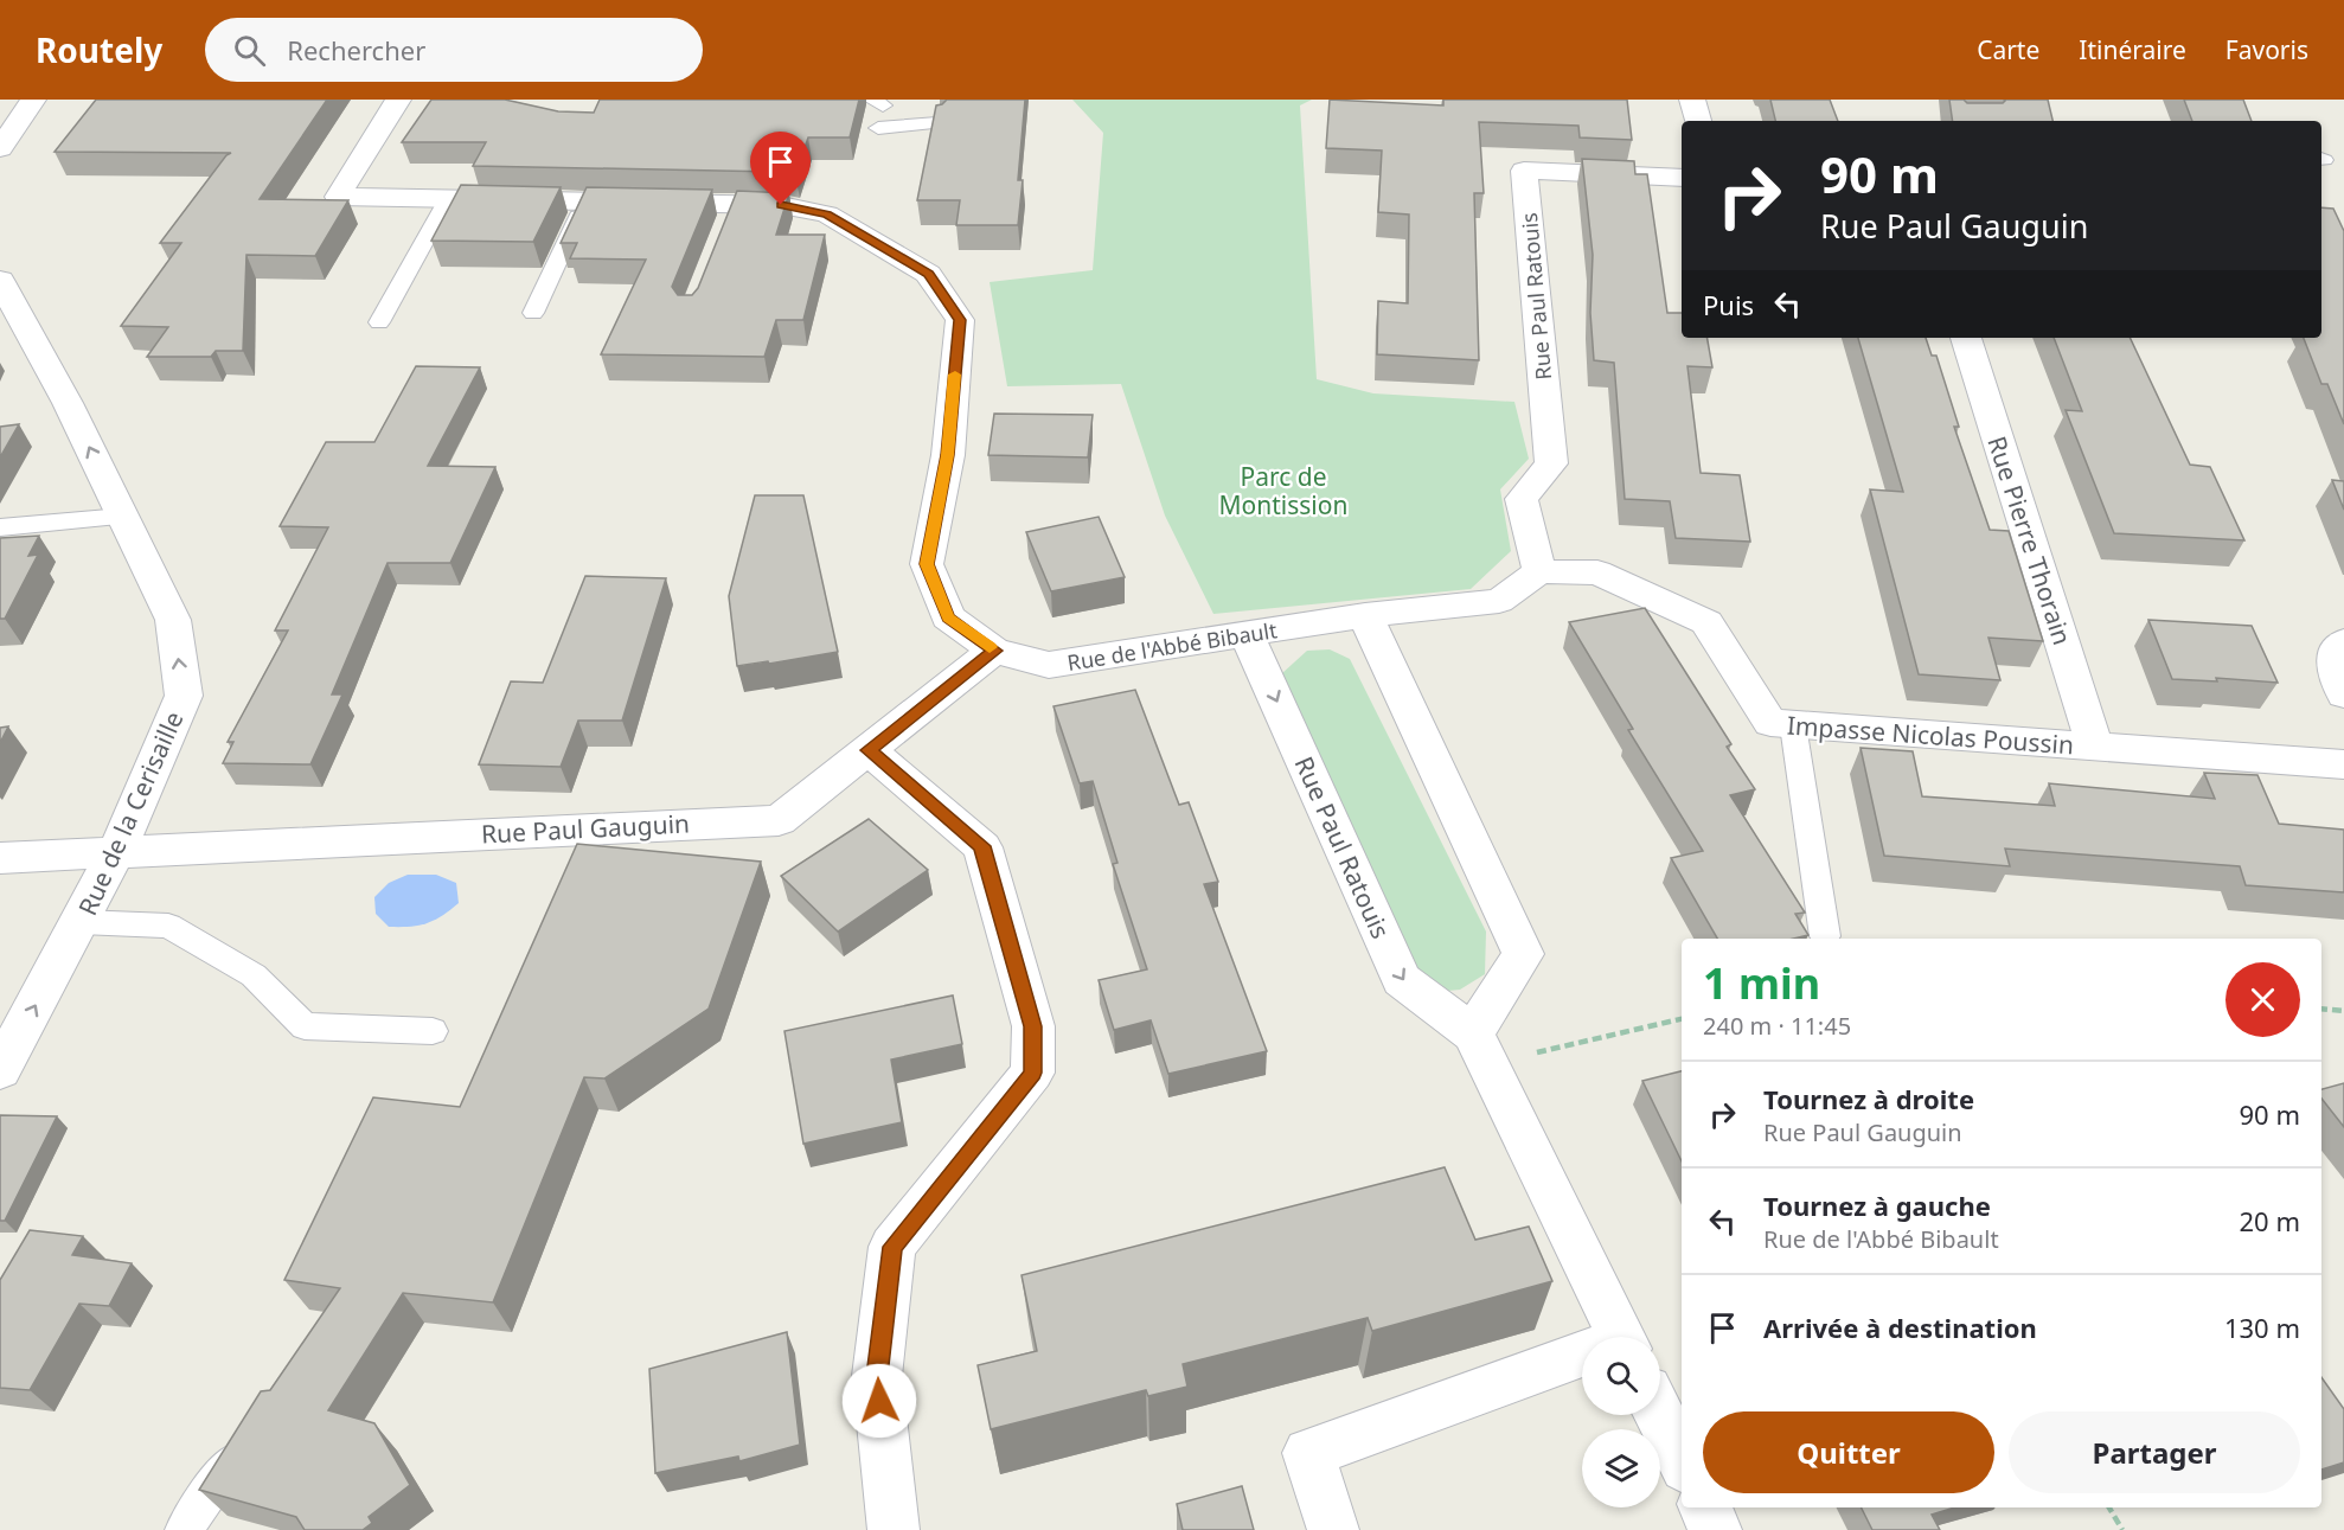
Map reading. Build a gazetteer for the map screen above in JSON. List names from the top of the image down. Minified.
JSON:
{"streets":{"street":["Rue Paul Ratouis","Rue Pierre Thorain","Rue de l'Abbé Bibault","Impasse Nicolas Poussin","Rue de la Cerisaille","Rue Paul Gauguin"]},"crossings":[["Rue Paul Ratouis","Rue de l'Abbé Bibault"],["Rue Paul Ratouis","Impasse Nicolas Poussin"],["Rue Pierre Thorain","Impasse Nicolas Poussin"],["Rue de l'Abbé Bibault","Impasse Nicolas Poussin"],["Rue de l'Abbé Bibault","Rue Paul Gauguin"],["Rue de la Cerisaille","Rue Paul Gauguin"]],"one_way":["Rue de la Cerisaille"],"parks":["Parc de Montission"],"page":{"header":"Routely","search":"Rechercher","nav":["Carte","Itinéraire","Favoris"],"turn":["90 m","Rue Paul Gauguin"],"then":"Puis","heading":["1 min","240 m · 11:45"],"list":[{"name":"Tournez à droite","note":"Rue Paul Gauguin","value":"90 m"},{"name":"Tournez à gauche","note":"Rue de l'Abbé Bibault","value":"20 m"},{"name":"Arrivée à destination","value":"130 m"}],"buttons":["Quitter","Partager"]}}
